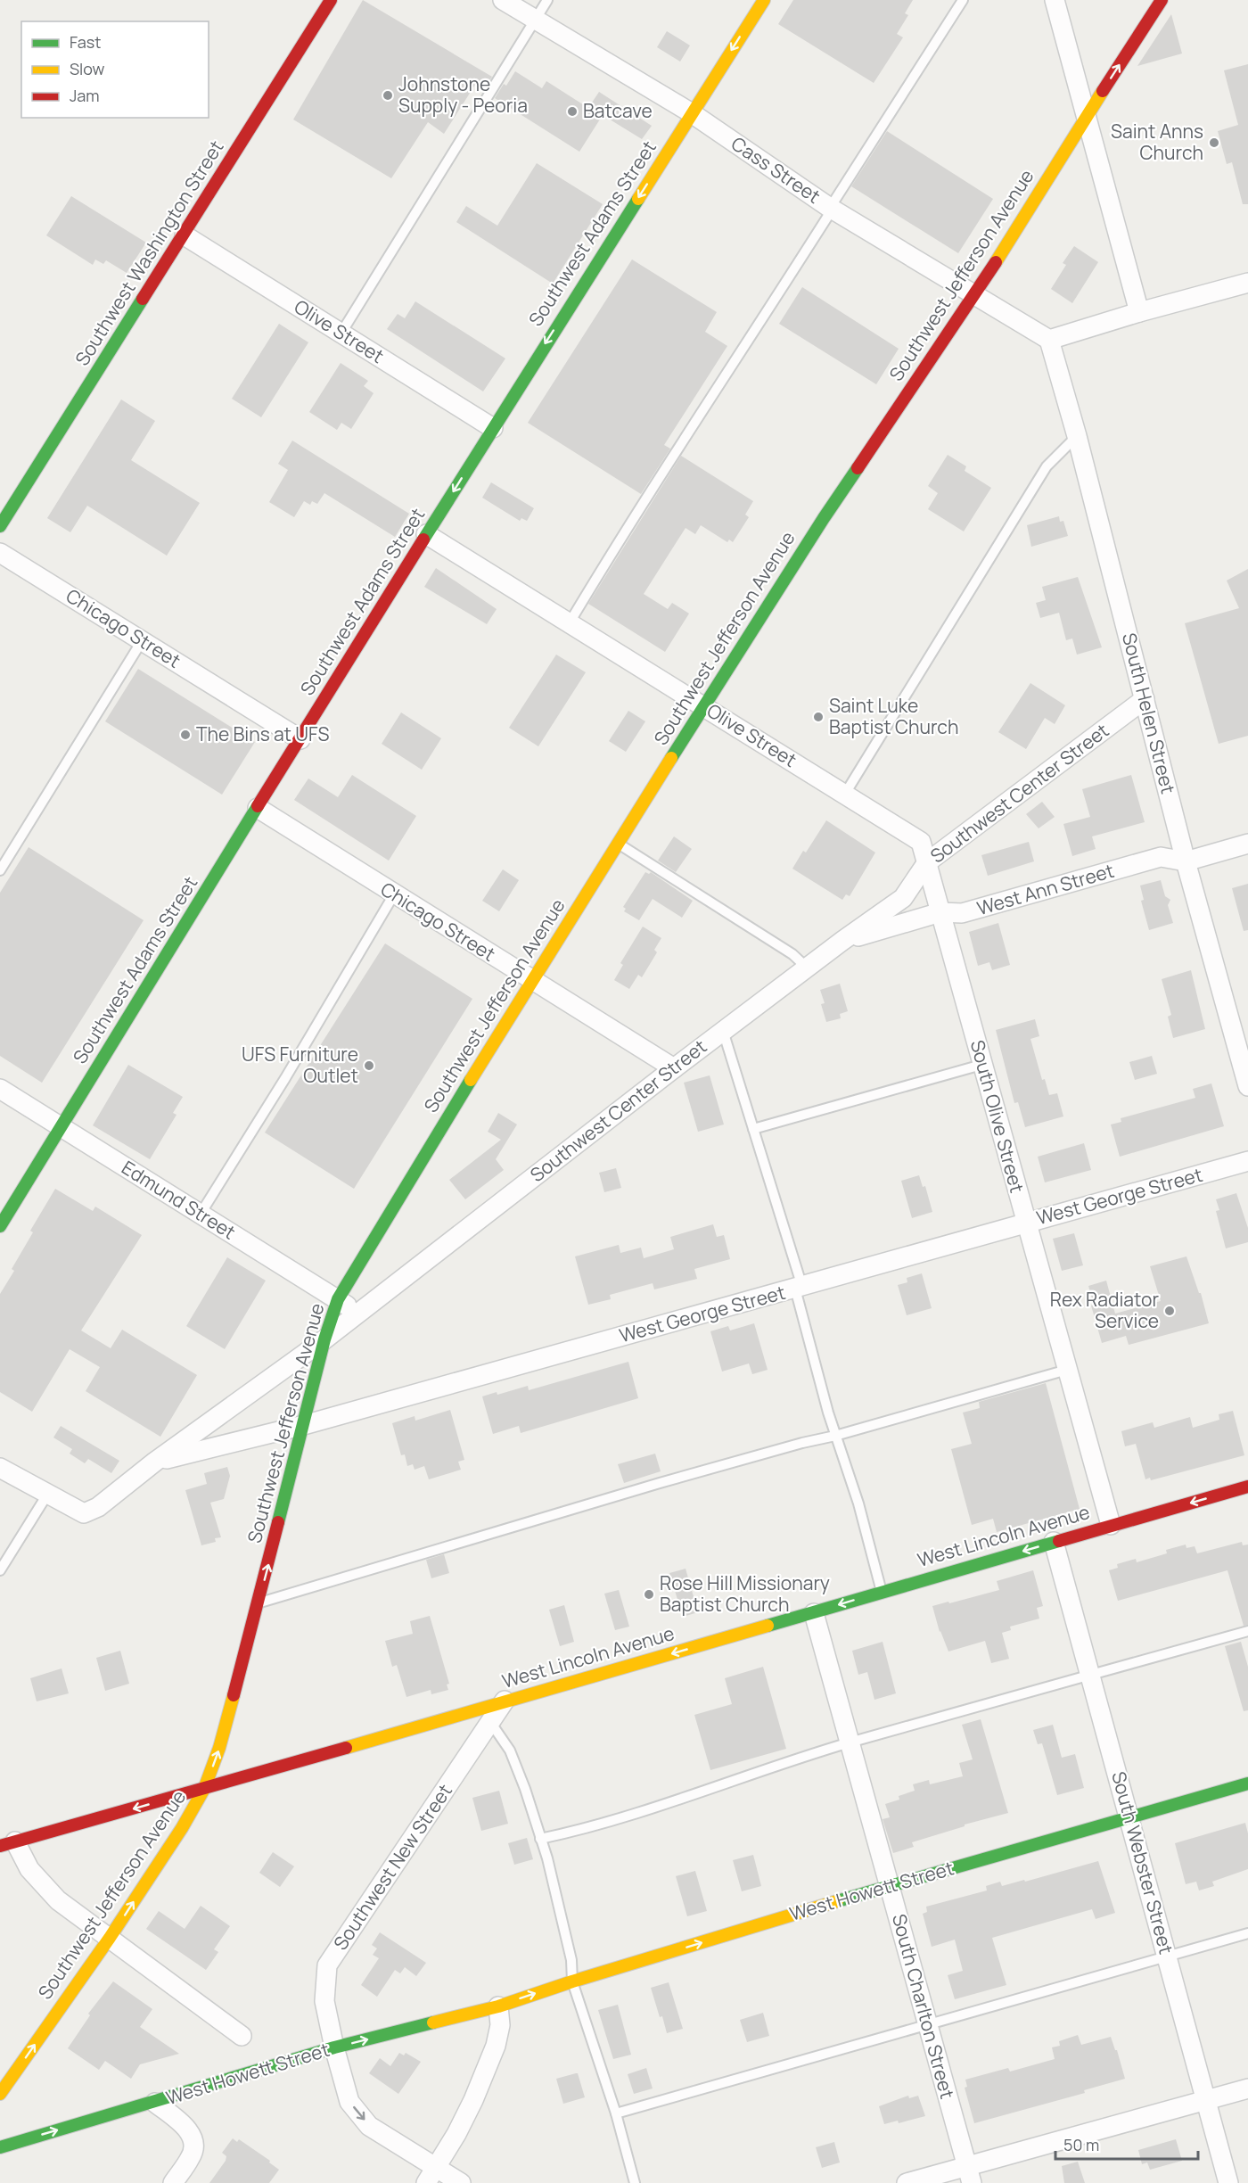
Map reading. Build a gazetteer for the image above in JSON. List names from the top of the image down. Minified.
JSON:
{"streets":{"main road":["Southwest Adams Street","Southwest Washington Street","Southwest Jefferson Avenue","West Lincoln Avenue","West Howett Street"],"street":["Cass Street","Olive Street","Chicago Street","South Helen Street","Southwest Center Street","West Ann Street","South Olive Street","West George Street","Edmund Street","South Webster Street","Southwest New Street","South Charlton Street"]},"crossings":[["Cass Street","Southwest Adams Street"],["Cass Street","Southwest Jefferson Avenue"],["Cass Street","South Helen Street"],["Southwest Adams Street","Olive Street"],["Southwest Adams Street","Chicago Street"],["Southwest Adams Street","Edmund Street"],["Southwest Washington Street","Olive Street"],["Southwest Jefferson Avenue","Olive Street"],["Southwest Jefferson Avenue","Chicago Street"],["Southwest Jefferson Avenue","Southwest Center Street"],["Southwest Jefferson Avenue","West George Street"],["Southwest Jefferson Avenue","Edmund Street"],["Southwest Jefferson Avenue","West Lincoln Avenue"],["Olive Street","Southwest Center Street"],["Olive Street","South Olive Street"],["Chicago Street","Southwest Center Street"],["South Helen Street","Southwest Center Street"],["South Helen Street","West Ann Street"],["Southwest Center Street","West Ann Street"],["Southwest Center Street","South Olive Street"],["Southwest Center Street","West George Street"],["Southwest Center Street","Edmund Street"],["West Ann Street","South Olive Street"],["South Olive Street","West George Street"],["South Olive Street","West Lincoln Avenue"],["West Lincoln Avenue","South Webster Street"],["West Lincoln Avenue","Southwest New Street"],["West Lincoln Avenue","South Charlton Street"],["South Webster Street","West Howett Street"],["Southwest New Street","West Howett Street"],["West Howett Street","South Charlton Street"]],"one_way":["Southwest Adams Street","Southwest Jefferson Avenue","West Lincoln Avenue","West Howett Street"],"places":["Johnstone Supply - Peoria","Batcave","Saint Anns Church","Saint Luke Baptist Church","The Bins at UFS","UFS Furniture Outlet","Rex Radiator Service","Rose Hill Missionary Baptist Church"],"legend":["Fast","Slow","Jam"],"scale_bar":"50 m"}
